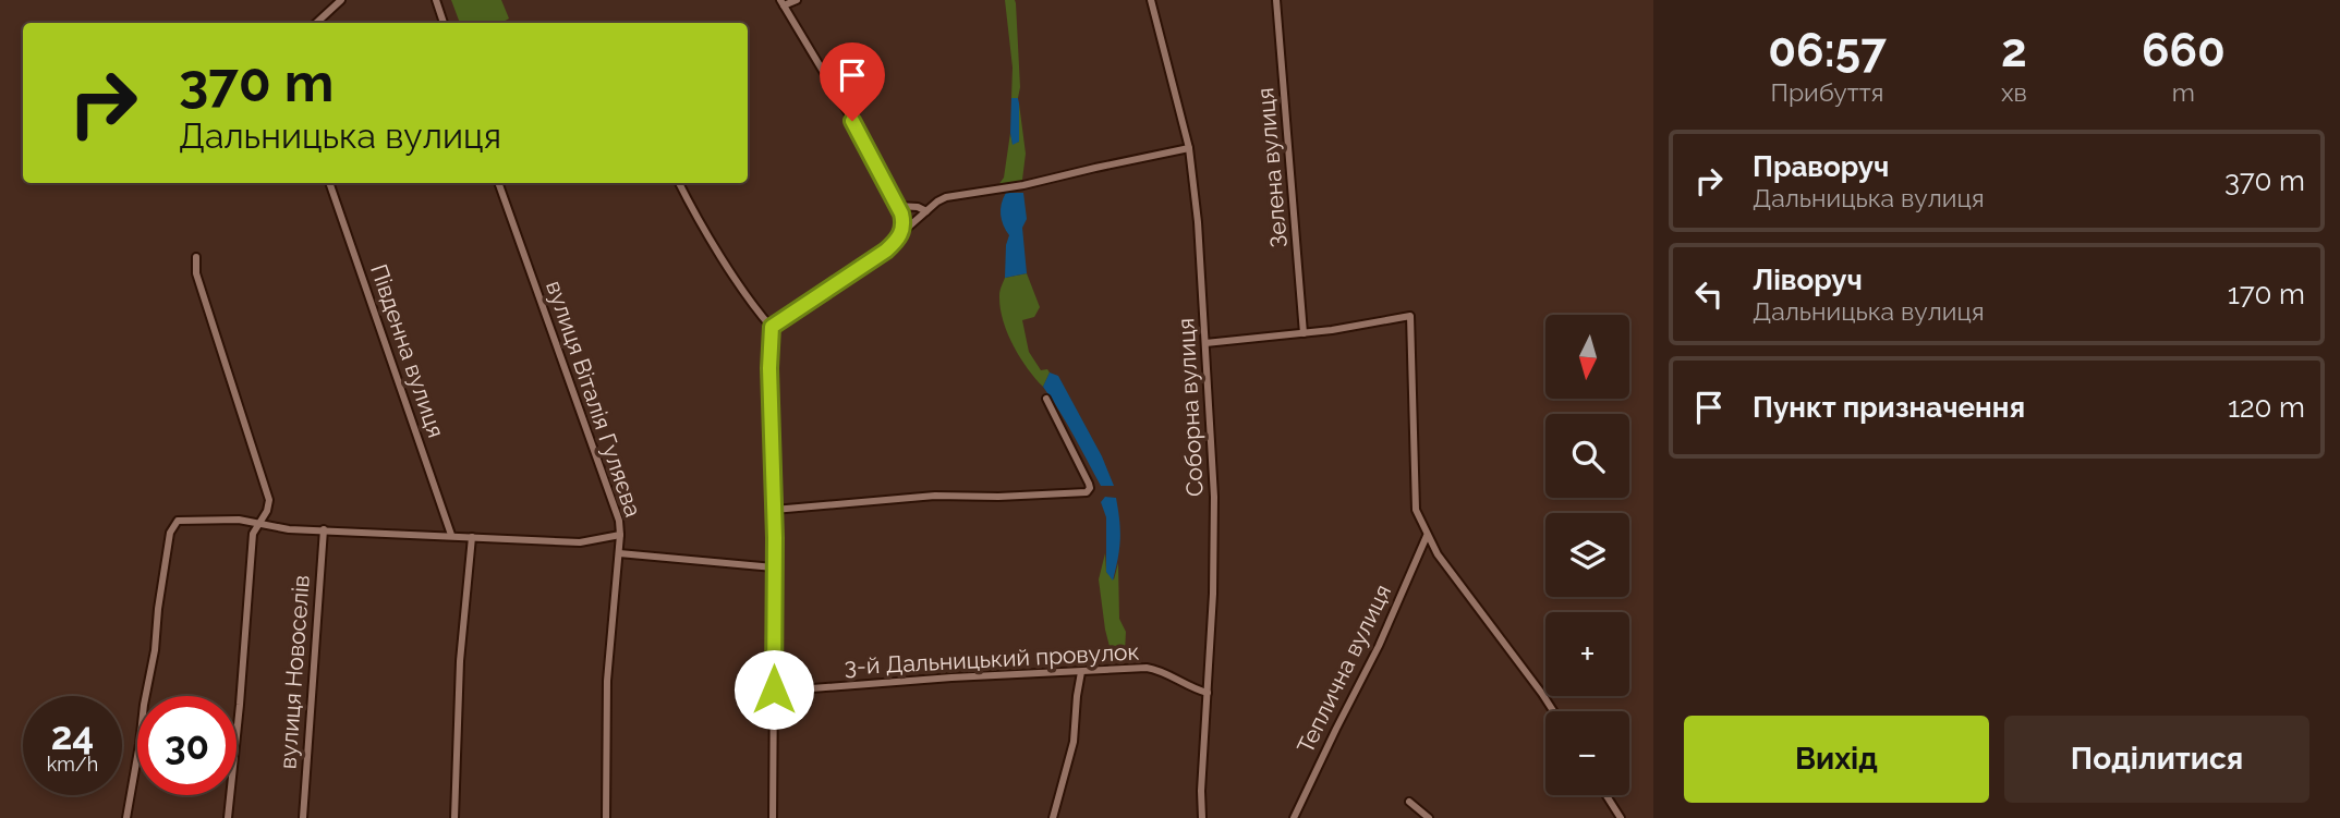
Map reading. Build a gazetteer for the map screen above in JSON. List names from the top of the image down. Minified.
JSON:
{"streets":{"street":["Зелена вулиця","Південна вулиця","вулиця Віталія Гуляєва","Соборна вулиця","3-й Дальницький провулок","Теплична вулиця","вулиця Новоселів"]},"crossings":[["Соборна вулиця","3-й Дальницький провулок"]],"north":"bottom","page":{"eta":["06:57","Прибуття","2","хв","660","m"],"turn":["370 m","Дальницька вулиця"],"list":[{"name":"Праворуч","note":"Дальницька вулиця","value":"370 m"},{"name":"Ліворуч","note":"Дальницька вулиця","value":"170 m"},{"name":"Пункт призначення","value":"120 m"}],"map_buttons":["+","−"],"speed":"24 km/h","limit":"30","buttons":["Вихід","Поділитися"]}}
